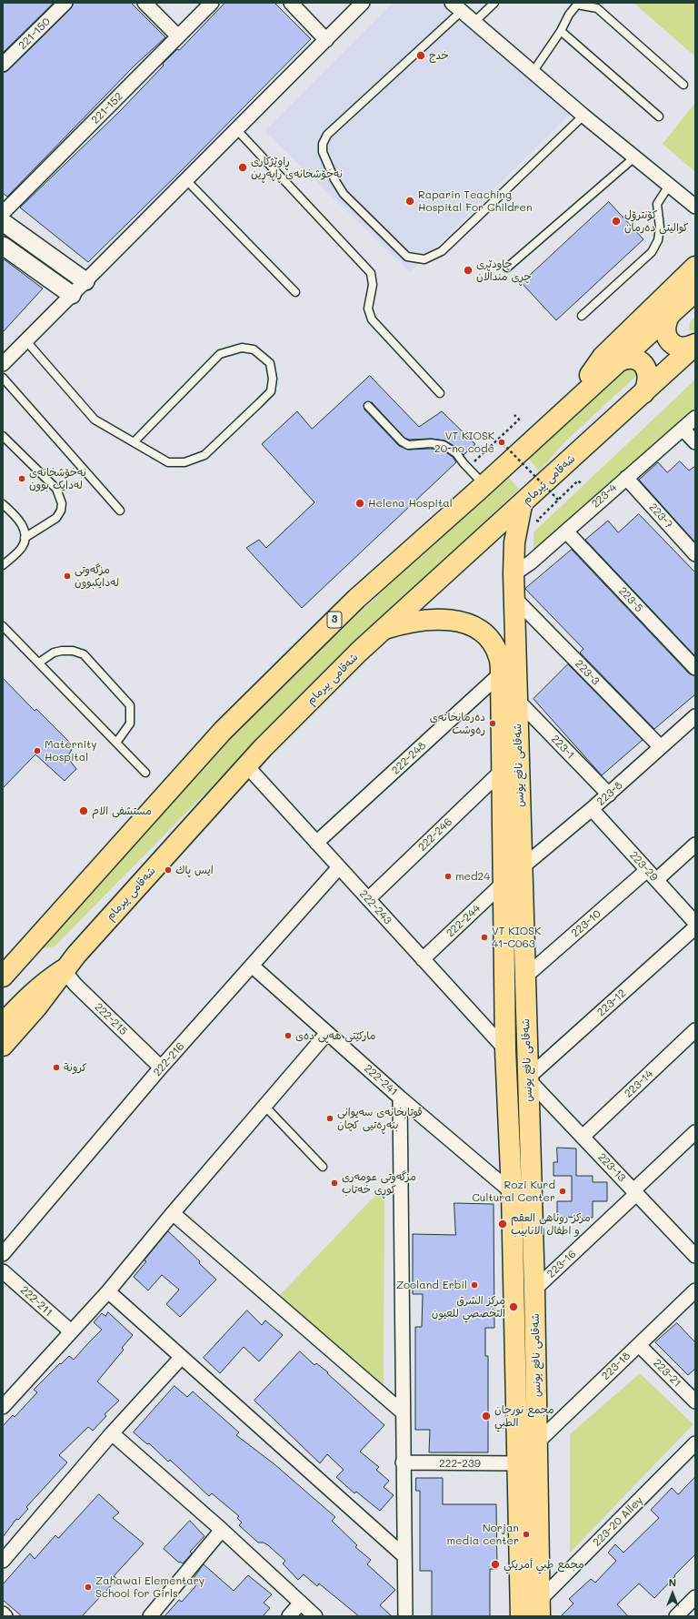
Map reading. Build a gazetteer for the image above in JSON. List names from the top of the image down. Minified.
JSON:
{"streets":{"main road":["شەقامی پیرمام","3","شەقامی نافع یونس"],"street":["221-150","221-152","223-4","223-7","223-5","223-3","223-1","222-248","223-8","222-246","223-29","222-243","222-244","223-10","223-12","222-215","222-216","222-241","223-14","223-13","223-16","222-211","223-18","223-21","222-239","223-20 Alley"]},"crossings":[["شەقامی پیرمام","شەقامی نافع یونس"],["شەقامی پیرمام","222-243"],["شەقامی پیرمام","222-215"],["223-4","223-7"],["223-4","223-5"],["223-4","شەقامی نافع یونس"],["223-3","شەقامی نافع یونس"],["223-3","223-8"],["223-1","شەقامی نافع یونس"],["223-1","223-8"],["222-248","شەقامی نافع یونس"],["222-248","222-243"],["شەقامی نافع یونس","223-8"],["شەقامی نافع یونس","222-246"],["شەقامی نافع یونس","222-243"],["شەقامی نافع یونس","222-244"],["شەقامی نافع یونس","223-10"],["شەقامی نافع یونس","223-12"],["شەقامی نافع یونس","222-241"],["شەقامی نافع یونس","223-13"],["شەقامی نافع یونس","223-16"],["شەقامی نافع یونس","223-18"],["شەقامی نافع یونس","222-239"],["شەقامی نافع یونس","223-20 Alley"],["223-8","223-29"],["223-8","222-244"],["222-246","222-243"],["223-29","223-10"],["222-243","222-244"],["222-243","222-216"],["223-12","223-13"],["222-215","222-216"],["222-216","222-241"],["223-14","223-13"],["223-13","223-16"],["223-18","223-21"]],"places":["خدج","ڕاوێژکاری نەخۆشخانەی ڕاپەڕین","Raparin Teaching Hospital For Children","کۆنترۆل کوالیتی دەرمان","چاودێری چڕی منداڵان","VT KIOSK 20-no code","نەخۆشخانەی لەدایک بوون","Helena Hospital","مزگەوتی لەدایکبوون","دەرمانخانەی رەوشت","Maternity Hospital","مستشفى الام","ايس پاك","med24","VT KIOSK 41-C063","مارکێتی هەپی دەی","كرونة","قوتابخانەی سەیوانی بنەڕەتیی کچان","مزگەوتی عومەری کوڕی خەتاب","Rozi Kurd Cultural Center","مركز روناهي العقم و اطفال الانابيب","Zooland Erbil","مركز الشرق التخصصي للعيون","مجمع نورجان الطبي","Norjan media center","مجمع طبي أمریکي","Zahawai Elementary School for Girls"],"north":"top"}
